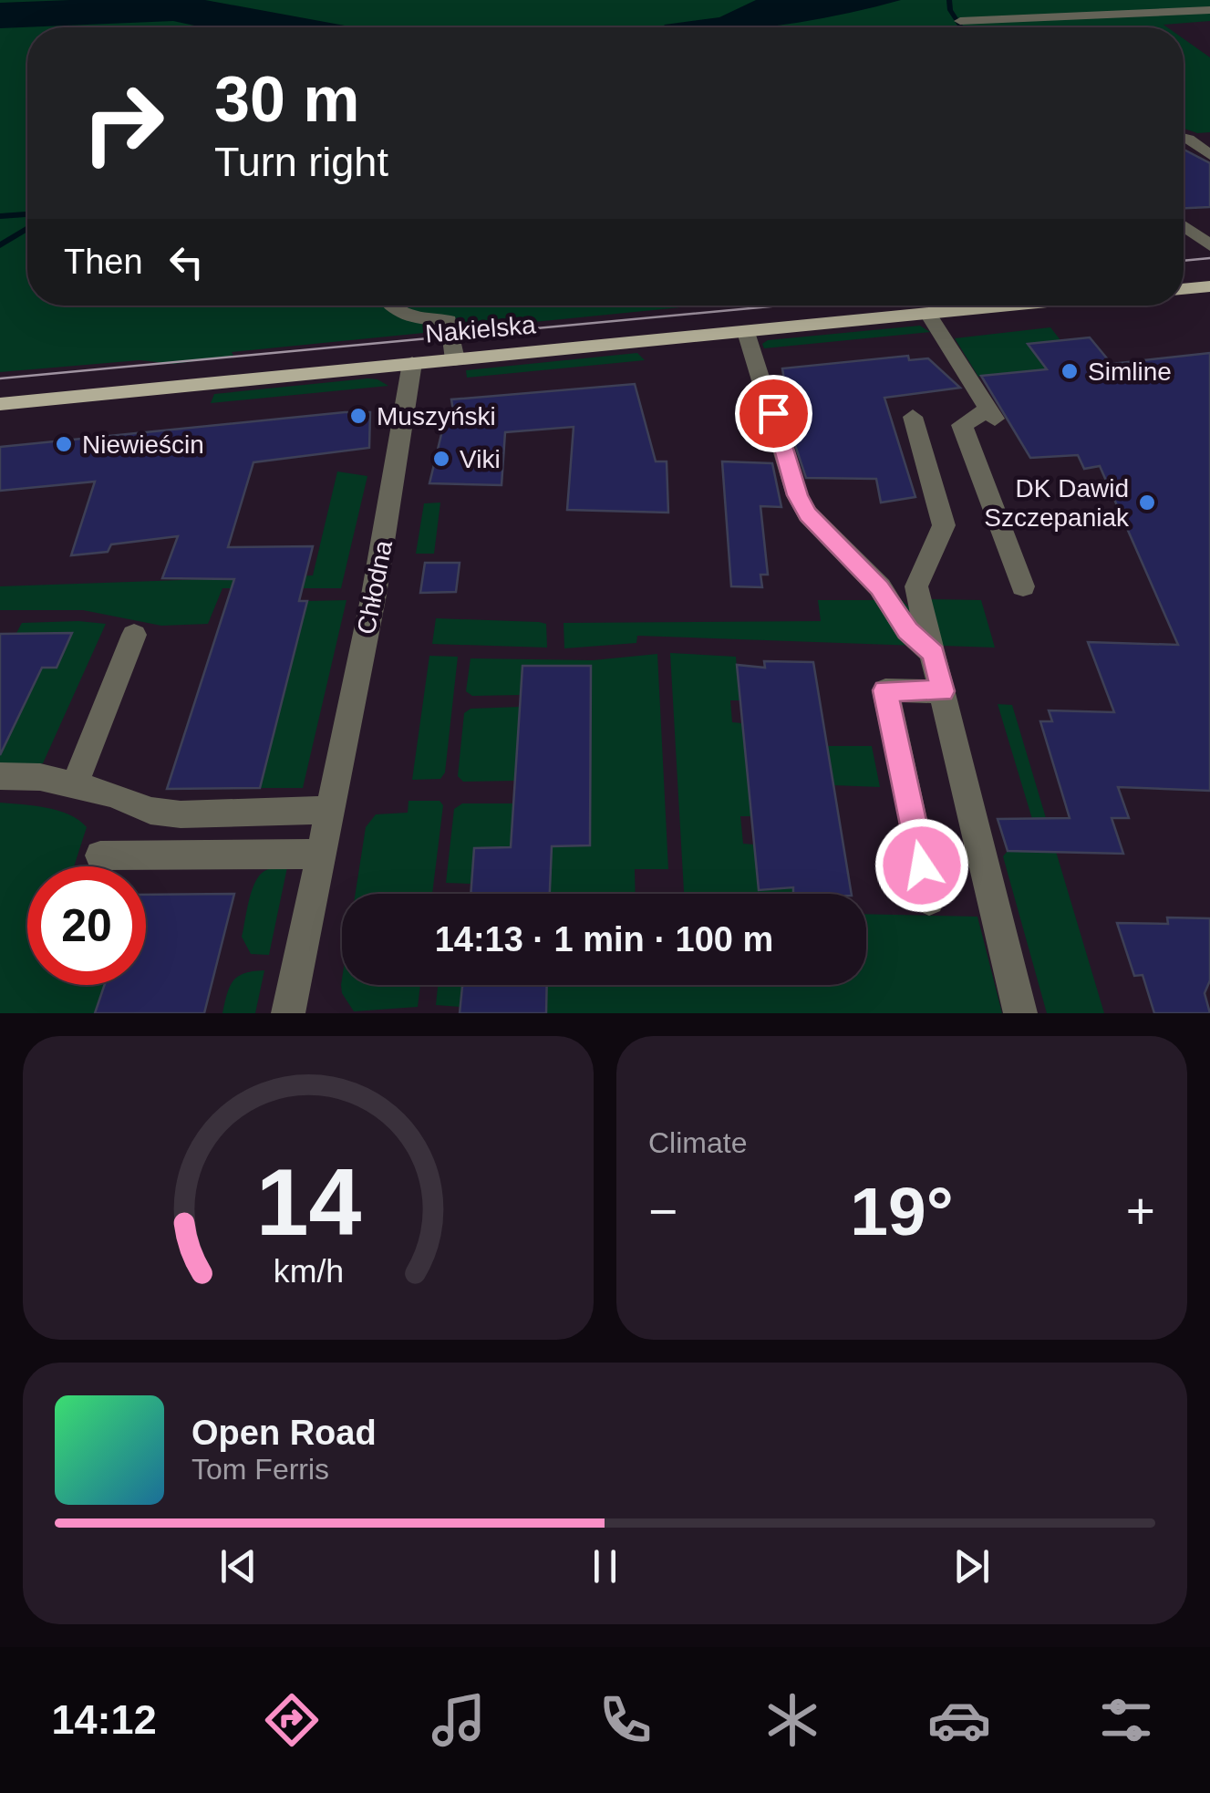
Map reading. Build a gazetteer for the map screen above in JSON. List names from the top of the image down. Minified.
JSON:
{"streets":{"main road":["Nakielska"],"street":["Chłodna"]},"crossings":[["Nakielska","Chłodna"]],"places":["Simline","Muszyński","Niewieścin","Viki","DK Dawid Szczepaniak"],"page":{"turn":["30 m","Turn right"],"then":"Then","limit":"20","trip":"14:13 · 1 min · 100 m","tile":"Climate","heat":["−","19°","+"],"song":["Open Road","Tom Ferris"],"tabs":"14:12","gauge":["14","km/h"]}}
